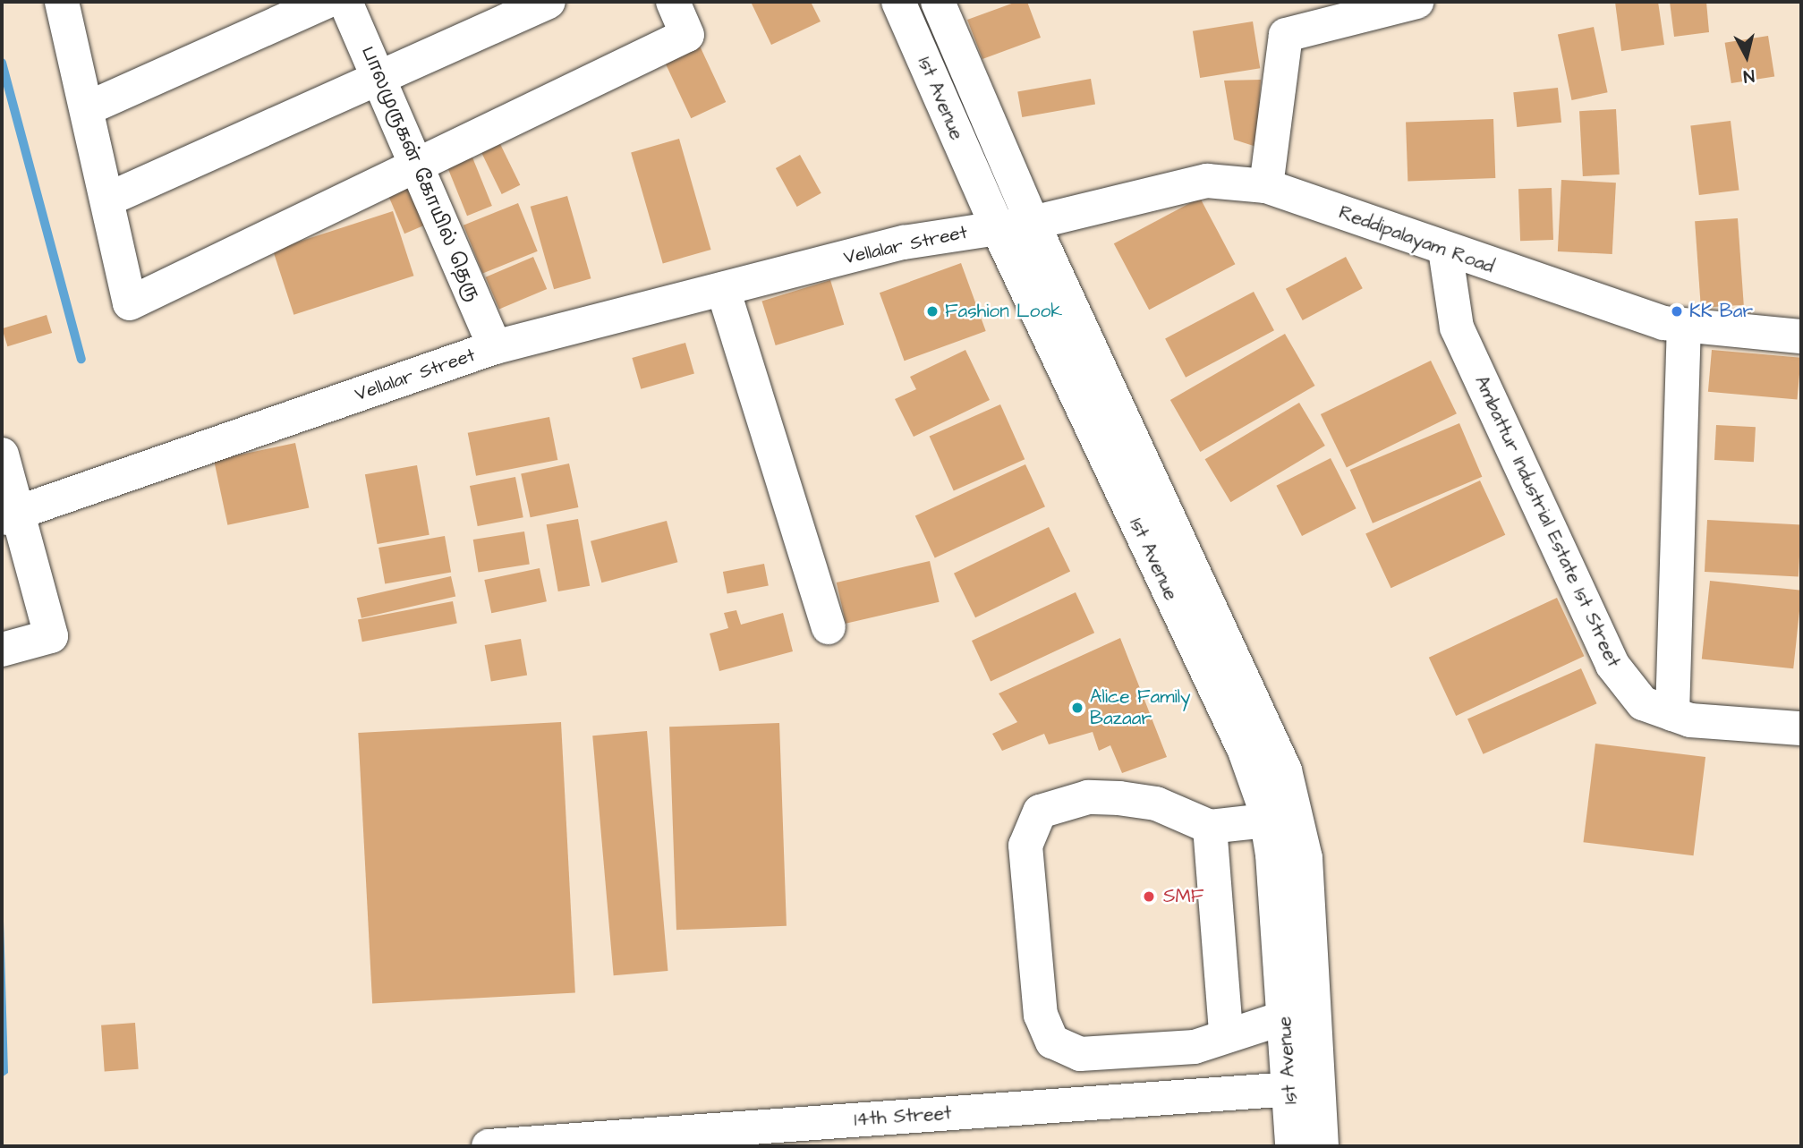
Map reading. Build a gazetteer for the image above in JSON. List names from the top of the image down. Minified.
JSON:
{"streets":{"street":["1st Avenue","பாலமுருகன் கோயில் தெரு","Reddipalayam Road","Vellalar Street","Ambattur Industrial Estate 1st Street","14th Street"]},"crossings":[["1st Avenue","Reddipalayam Road"],["1st Avenue","Vellalar Street"],["1st Avenue","14th Street"],["பாலமுருகன் கோயில் தெரு","Vellalar Street"],["Reddipalayam Road","Vellalar Street"],["Reddipalayam Road","Ambattur Industrial Estate 1st Street"]],"places":["Fashion Look","KK Bar","Alice Family Bazaar","SMF"],"north":"bottom"}
